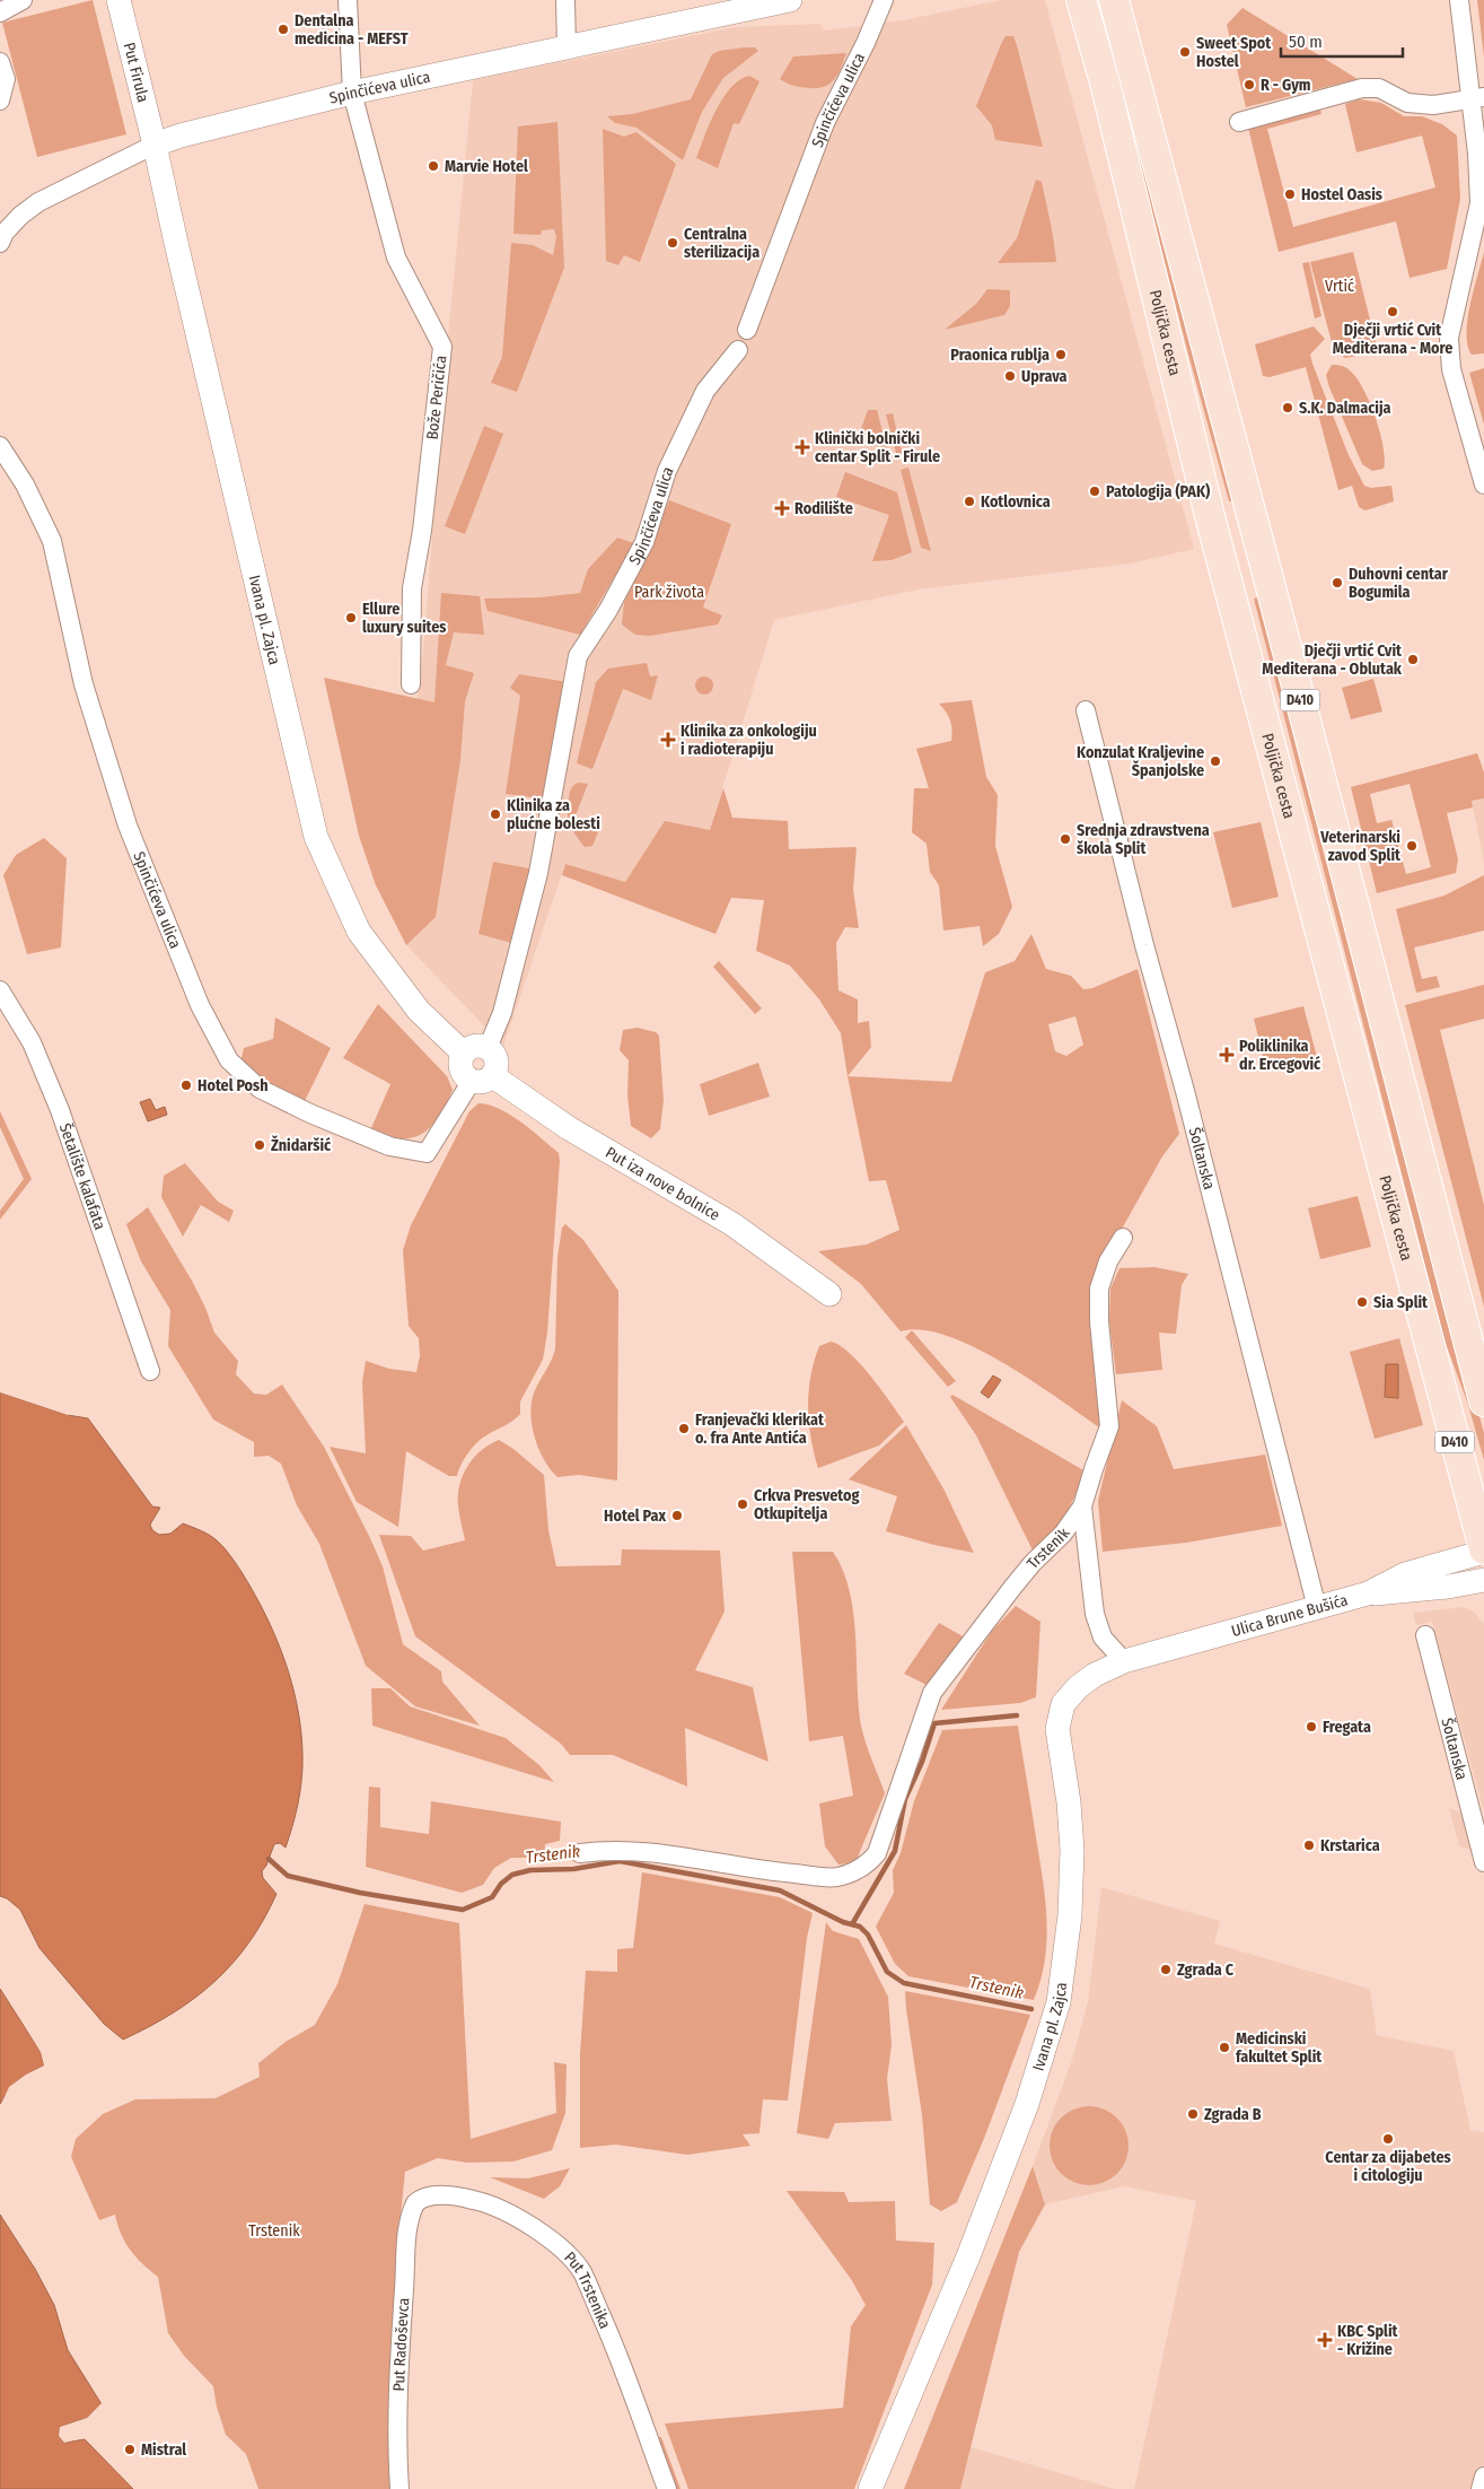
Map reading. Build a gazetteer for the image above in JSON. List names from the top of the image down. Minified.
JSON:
{"streets":{"main road":["Poljička cesta","D410"],"street":["Put Firula","Spinčićeva ulica","Bože Peričića","Ivana pl. Zajca","Šoltanska","Šetalište kalafata","Put iza nove bolnice","Trstenik","Ulica Brune Bušića","Put Trstenika","Put Radoševca"]},"crossings":[["Put Firula","Spinčićeva ulica"],["Put Firula","Ivana pl. Zajca"],["Spinčićeva ulica","Bože Peričića"],["Spinčićeva ulica","Ivana pl. Zajca"],["Spinčićeva ulica","Put iza nove bolnice"],["Poljička cesta","Ulica Brune Bušića"],["Ivana pl. Zajca","Put iza nove bolnice"],["Ivana pl. Zajca","Trstenik"],["Ivana pl. Zajca","Ulica Brune Bušića"],["Šoltanska","Ulica Brune Bušića"],["Put Trstenika","Put Radoševca"]],"water":["Trstenik"],"parks":["Vrtić","Park života","Trstenik"],"places":{"other":["Dentalna medicina - MEFST","Sweet Spot Hostel","R - Gym","Marvie Hotel","Hostel Oasis","Centralna sterilizacija","Dječji vrtić Cvit Mediterana - More","Praonica rublja","Uprava","S.K. Dalmacija","Patologija (PAK)","Kotlovnica","Duhovni centar Bogumila","Ellure luxury suites","Dječji vrtić Cvit Mediterana - Oblutak","Konzulat Kraljevine Španjolske","Klinika za plućne bolesti","Srednja zdravstvena škola Split","Veterinarski zavod Split","Hotel Posh","Žnidaršić","Sia Split","Franjevački klerikat o. fra Ante Antića","Crkva Presvetog Otkupitelja","Hotel Pax","Fregata","Krstarica","Zgrada C","Medicinski fakultet Split","Zgrada B","Centar za dijabetes i citologiju","Mistral"],"health":["Klinički bolnički centar Split - Firule","Rodilište","Klinika za onkologiju i radioterapiju","Poliklinika dr. Ercegović","KBC Split - Križine"]},"scale_bar":"50 m"}
